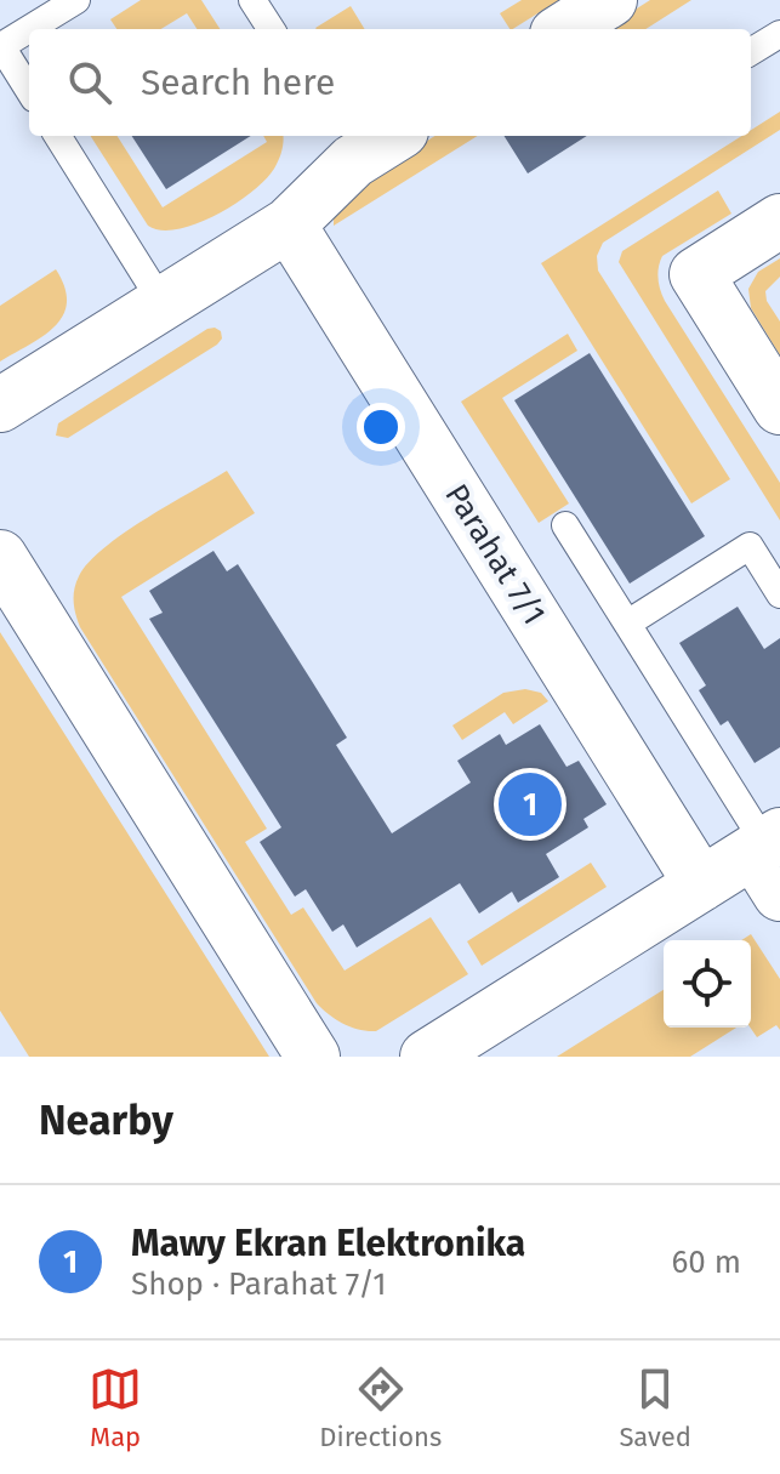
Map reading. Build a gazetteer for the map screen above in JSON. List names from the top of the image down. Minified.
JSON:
{"streets":{"street":["Parahat 7/1"]},"page":{"search":"Search here","pins":"1","heading":"Nearby","list":[{"mark":"1","name":"Mawy Ekran Elektronika","note":"Shop · Parahat 7/1","value":"60 m"}],"nav":["Map","Directions","Saved"]}}
